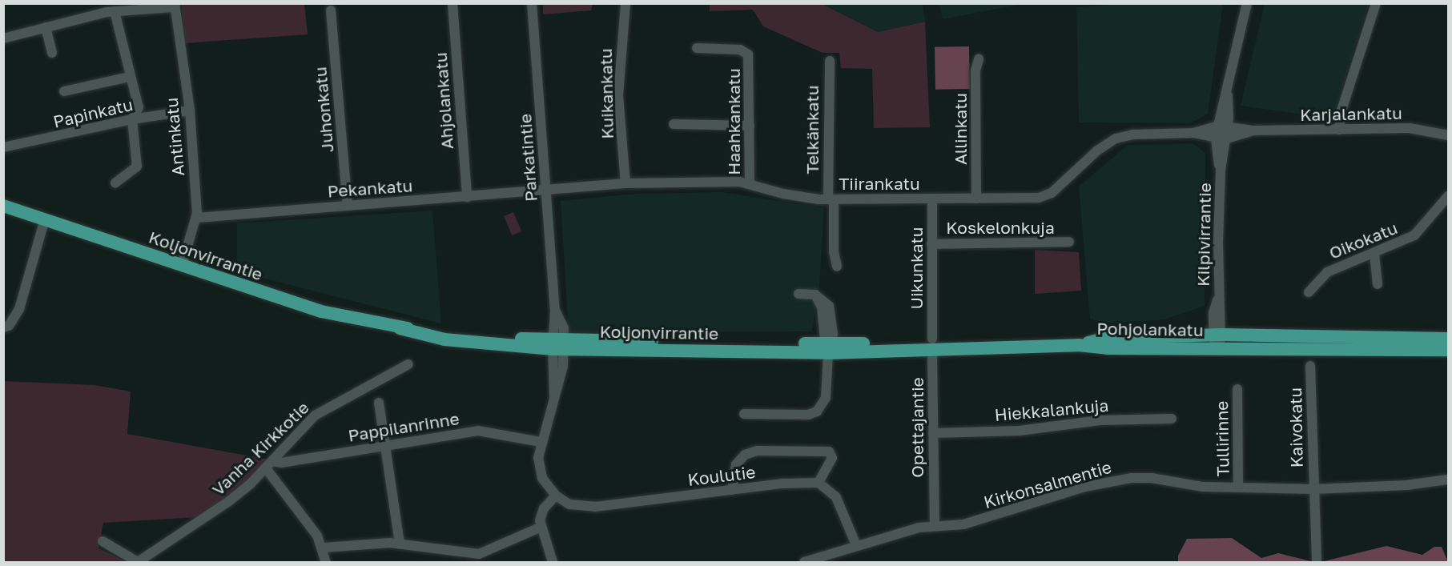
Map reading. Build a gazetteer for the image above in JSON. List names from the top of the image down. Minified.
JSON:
{"streets":{"main road":["Koljonvirrantie","Pohjolankatu"],"street":["Kuikankatu","Ahjolankatu","Juhonkatu","Papinkatu","Karjalankatu","Haahkankatu","Allinkatu","Telkänkatu","Antinkatu","Parkatintie","Tiirankatu","Pekankatu","Koskelonkuja","Kilpivirrantie","Oikokatu","Uikunkatu","Hiekkalankuja","Pappilanrinne","Opettajantie","Kaivokatu","Tullirinne","Vanha Kirkkotie","Koulutie","Kirkonsalmentie"]},"crossings":[["Kuikankatu","Tiirankatu"],["Ahjolankatu","Pekankatu"],["Juhonkatu","Pekankatu"],["Papinkatu","Antinkatu"],["Karjalankatu","Tiirankatu"],["Karjalankatu","Kilpivirrantie"],["Haahkankatu","Tiirankatu"],["Allinkatu","Tiirankatu"],["Telkänkatu","Tiirankatu"],["Antinkatu","Pekankatu"],["Antinkatu","Koljonvirrantie"],["Parkatintie","Tiirankatu"],["Parkatintie","Pekankatu"],["Parkatintie","Koljonvirrantie"],["Parkatintie","Pappilanrinne"],["Parkatintie","Koulutie"],["Tiirankatu","Pekankatu"],["Tiirankatu","Kilpivirrantie"],["Tiirankatu","Uikunkatu"],["Koskelonkuja","Uikunkatu"],["Kilpivirrantie","Pohjolankatu"],["Koljonvirrantie","Pohjolankatu"],["Hiekkalankuja","Opettajantie"],["Pappilanrinne","Vanha Kirkkotie"],["Opettajantie","Kirkonsalmentie"],["Kaivokatu","Kirkonsalmentie"],["Tullirinne","Kirkonsalmentie"]]}
